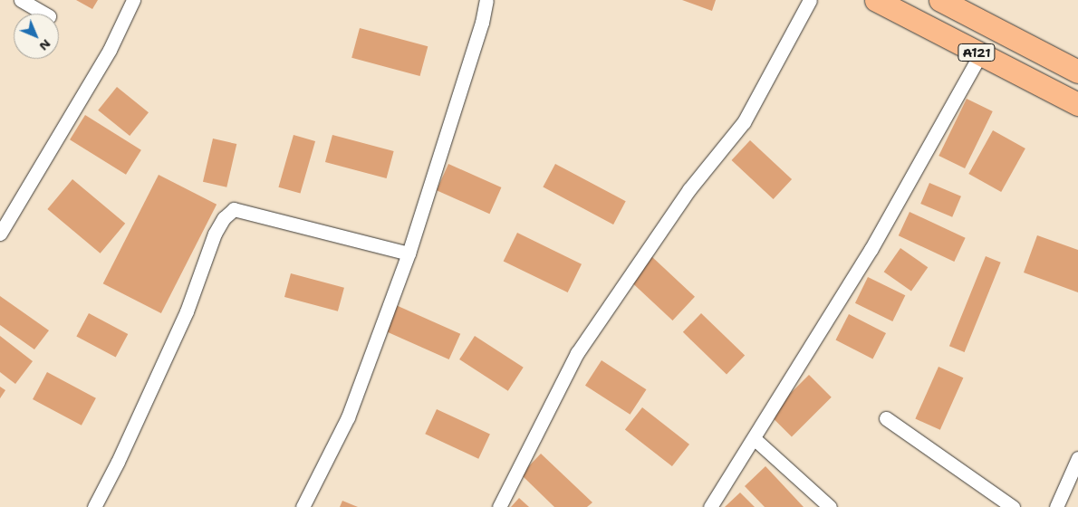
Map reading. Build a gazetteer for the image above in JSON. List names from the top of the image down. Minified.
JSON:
{"streets":{"highway":["A121"]},"north":"bottom right"}
